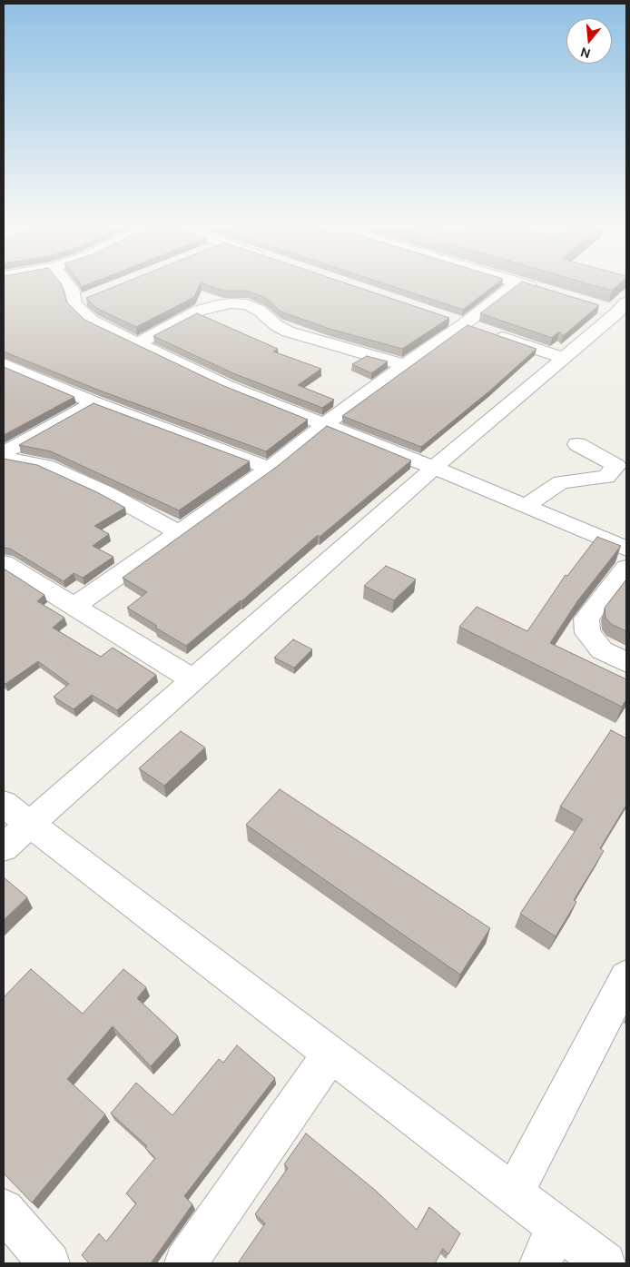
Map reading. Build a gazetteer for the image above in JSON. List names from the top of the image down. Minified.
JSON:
{"north":"bottom"}
